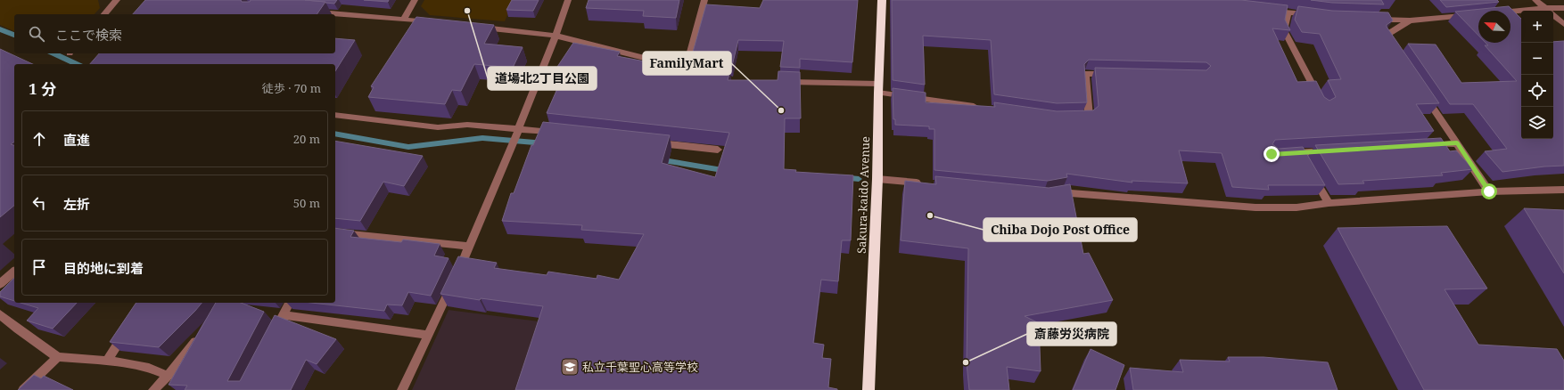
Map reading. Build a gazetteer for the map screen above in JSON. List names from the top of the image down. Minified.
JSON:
{"streets":{"highway":["Sakura-kaido Avenue"]},"places":{"other":["道場北2丁目公園","FamilyMart","Chiba Dojo Post Office","斎藤労災病院"],"school or university":["私立千葉聖心高等学校"]},"north":"top left","page":{"map_buttons":["+","−"],"search":"ここで検索","heading":["1 分","徒歩 · 70 m"],"list":[["直進","20 m"],["左折","50 m"],"目的地に到着"]}}
